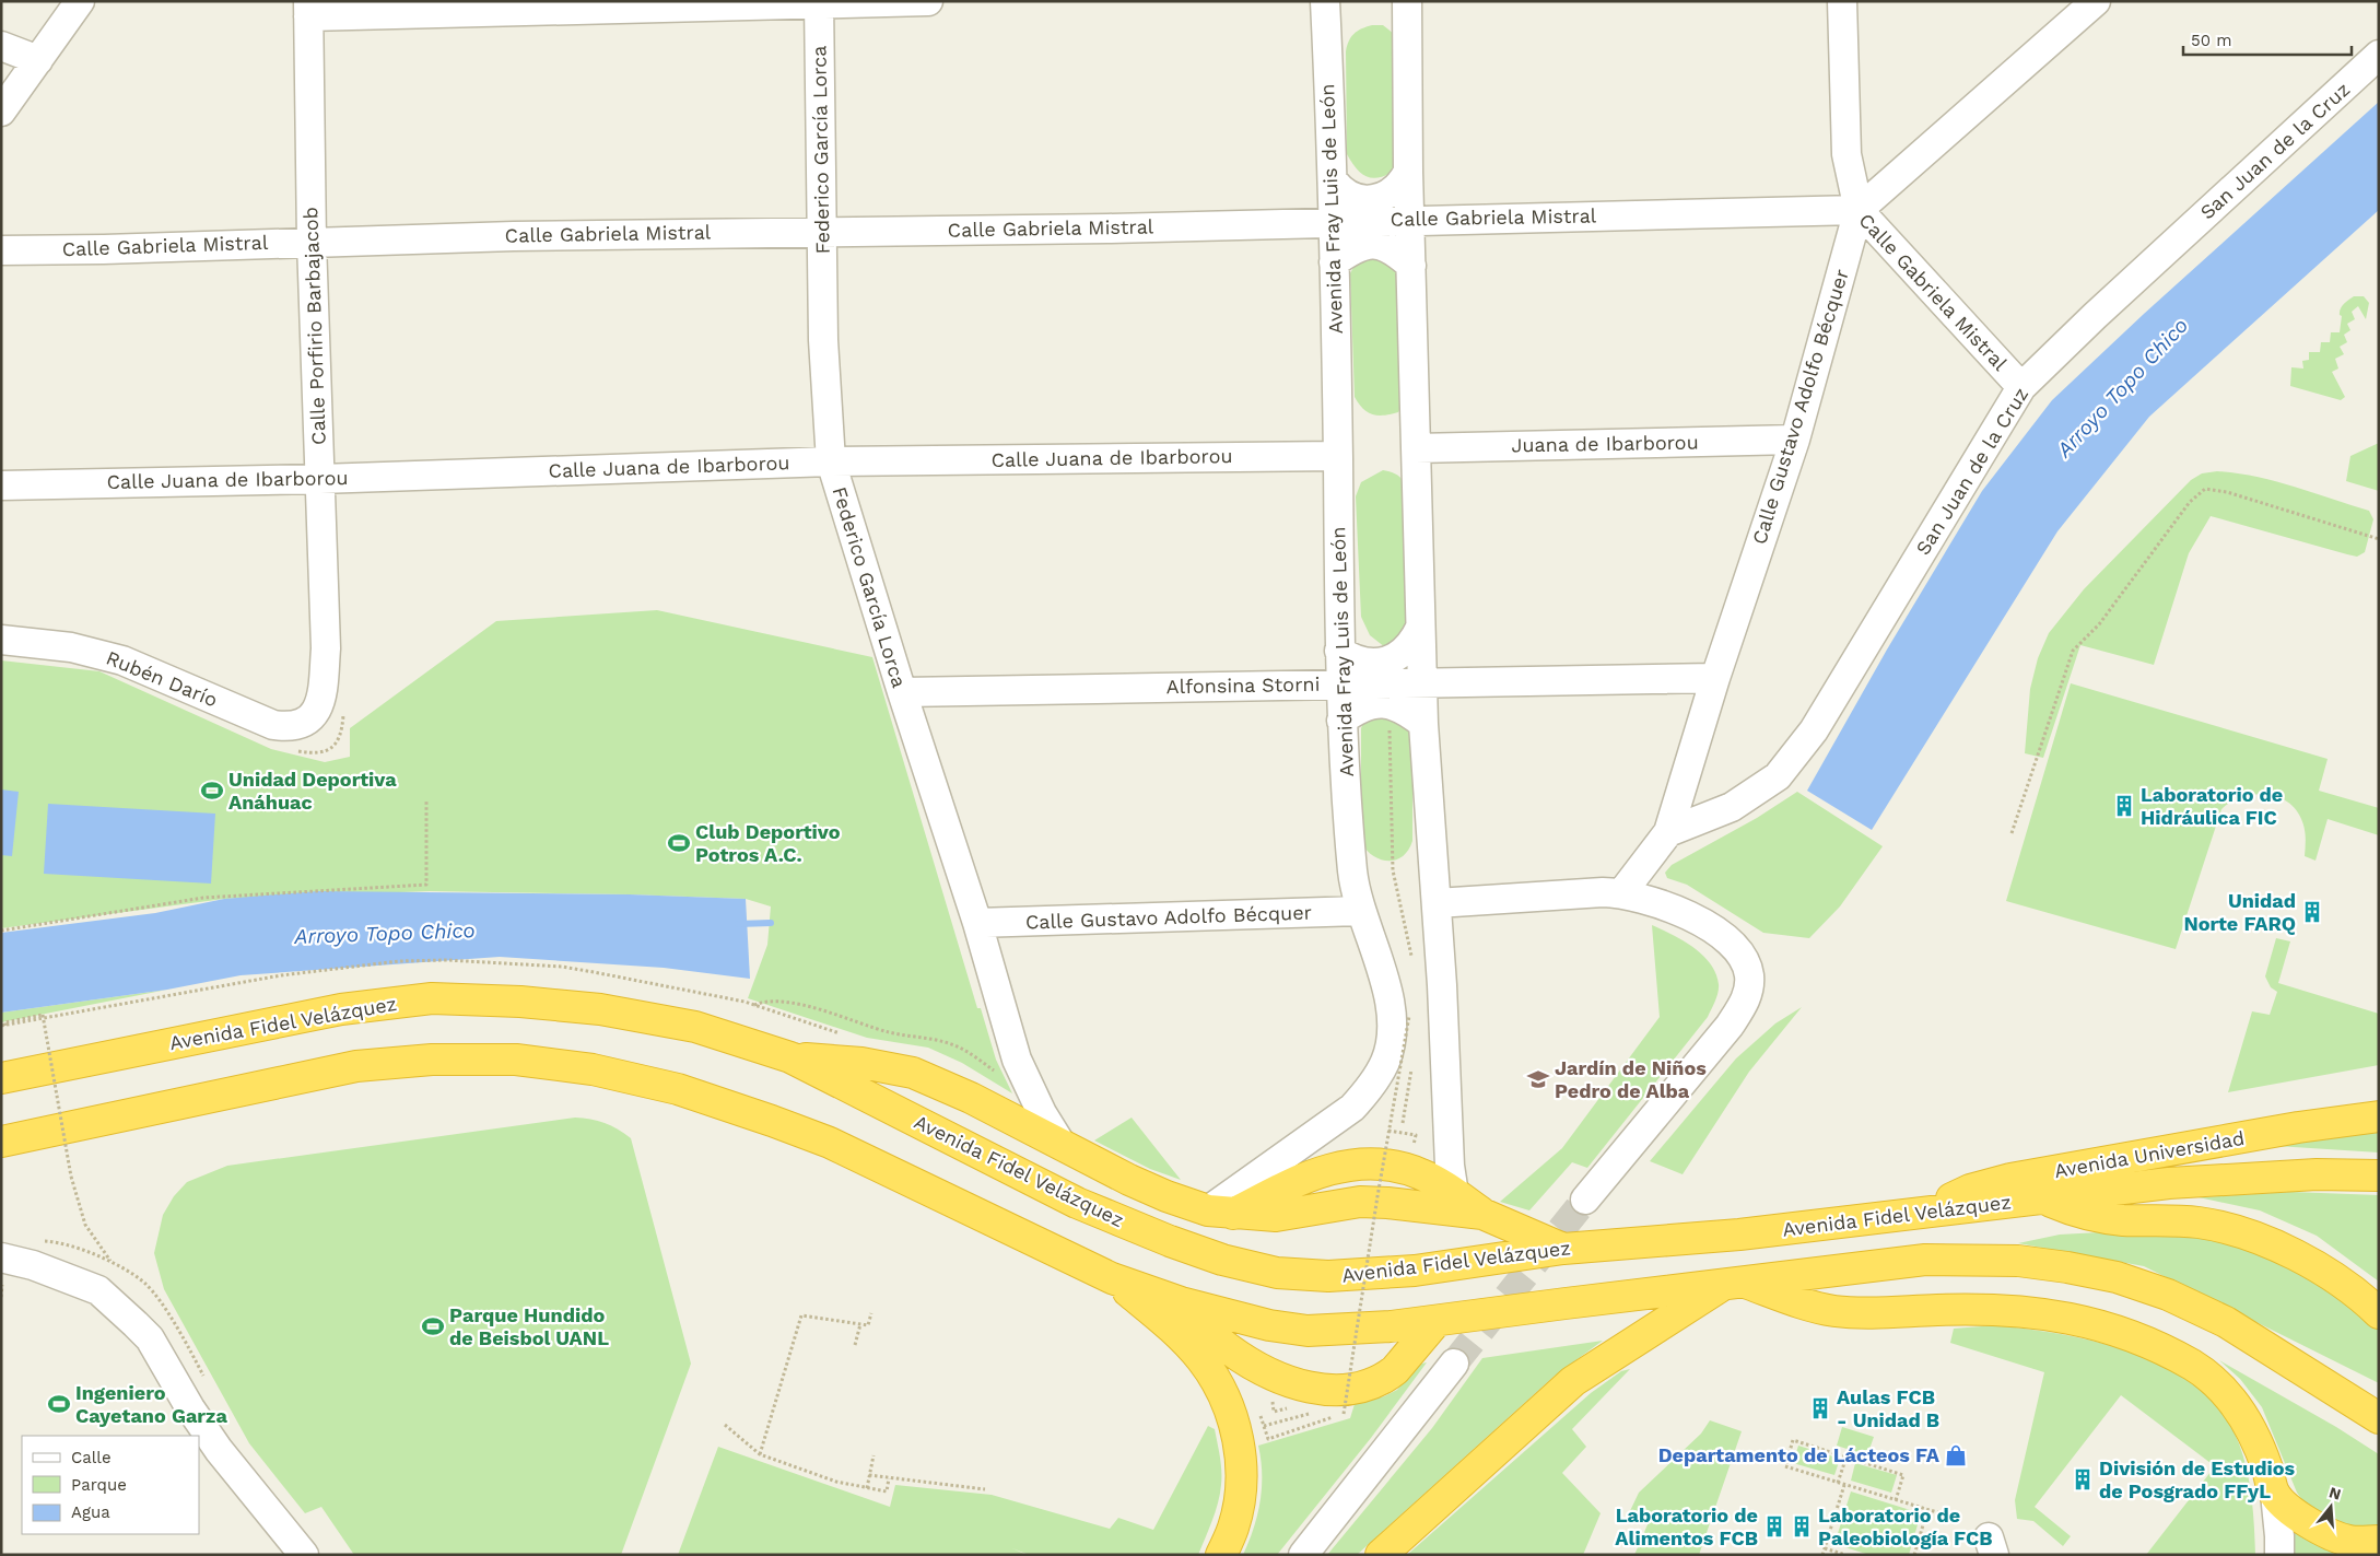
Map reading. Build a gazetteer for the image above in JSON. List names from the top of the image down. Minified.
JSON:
{"streets":{"highway":["Avenida Fidel Velázquez","Avenida Universidad"],"street":["Federico García Lorca","San Juan de la Cruz","Avenida Fray Luis de León","Calle Gabriela Mistral","Calle Porfirio Barbajacob","Calle Gustavo Adolfo Bécquer","Juana de Ibarborou","Calle Juana de Ibarborou","Rubén Darío","Alfonsina Storni"]},"crossings":[["Federico García Lorca","Calle Gabriela Mistral"],["Federico García Lorca","Calle Gustavo Adolfo Bécquer"],["Federico García Lorca","Calle Juana de Ibarborou"],["Federico García Lorca","Alfonsina Storni"],["San Juan de la Cruz","Calle Gabriela Mistral"],["San Juan de la Cruz","Calle Gustavo Adolfo Bécquer"],["Avenida Fray Luis de León","Calle Gabriela Mistral"],["Avenida Fray Luis de León","Calle Gustavo Adolfo Bécquer"],["Avenida Fray Luis de León","Calle Juana de Ibarborou"],["Avenida Fray Luis de León","Alfonsina Storni"],["Calle Gabriela Mistral","Calle Porfirio Barbajacob"],["Calle Gabriela Mistral","Calle Gustavo Adolfo Bécquer"],["Calle Porfirio Barbajacob","Calle Juana de Ibarborou"],["Calle Porfirio Barbajacob","Rubén Darío"],["Calle Gustavo Adolfo Bécquer","Juana de Ibarborou"],["Calle Gustavo Adolfo Bécquer","Alfonsina Storni"],["Avenida Fidel Velázquez","Avenida Universidad"]],"water":["Arroyo Topo Chico"],"places":{"sports":["Unidad Deportiva Anáhuac","Club Deportivo Potros A.C.","Parque Hundido de Beisbol UANL","Ingeniero Cayetano Garza"],"building":["Laboratorio de Hidráulica FIC","Unidad Norte FARQ","Aulas FCB - Unidad B","División de Estudios de Posgrado FFyL","Laboratorio de Alimentos FCB","Laboratorio de Paleobiología FCB"],"school or university":["Jardín de Niños Pedro de Alba"],"shop":["Departamento de Lácteos FA"]},"legend":["Calle","Parque","Agua"],"scale_bar":"50 m","north":"top"}
